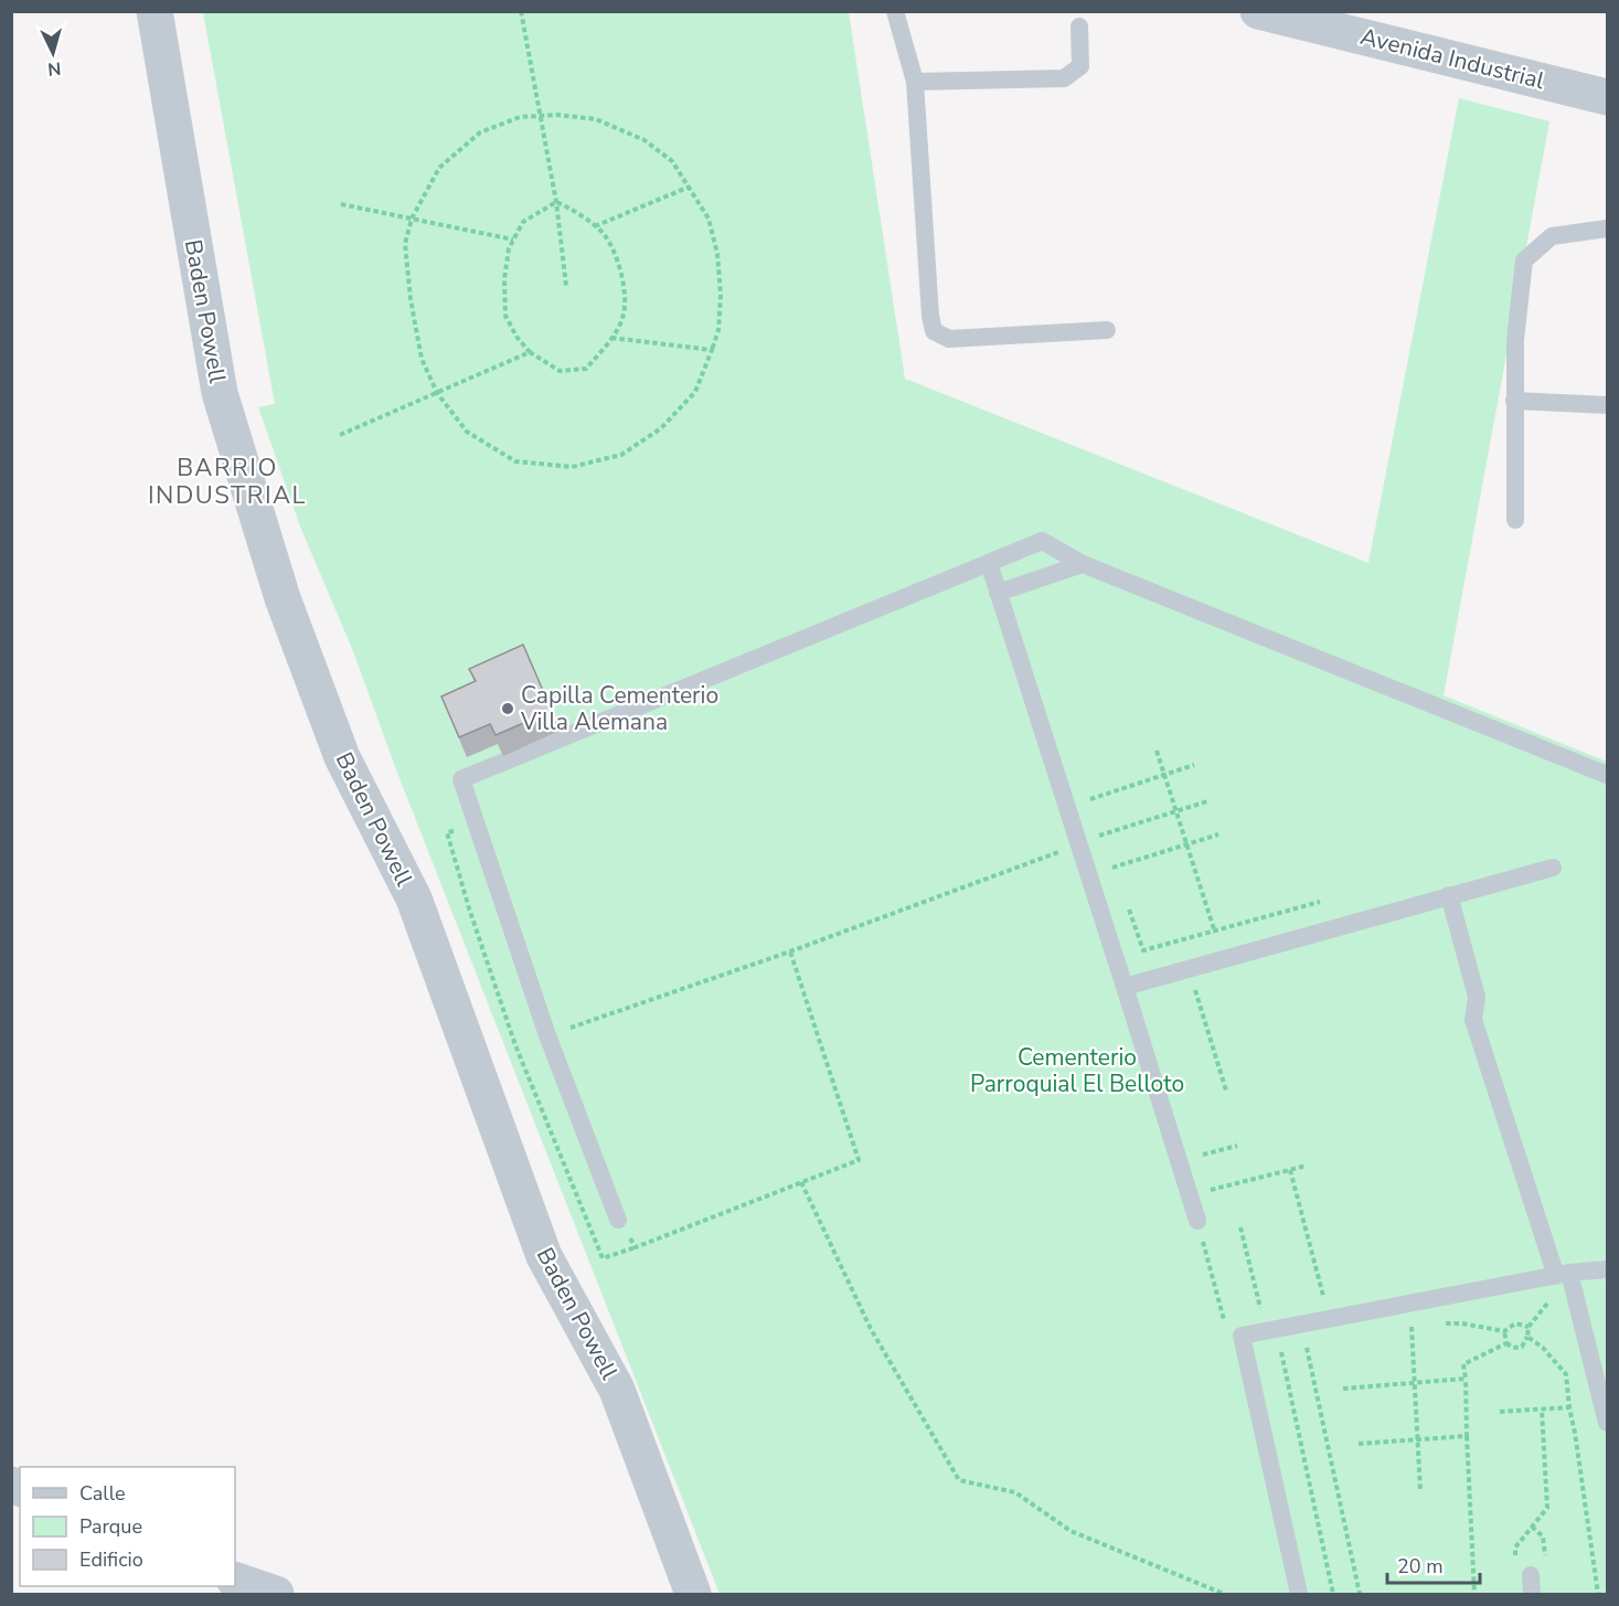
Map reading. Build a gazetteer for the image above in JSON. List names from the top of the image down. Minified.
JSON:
{"streets":{"street":["Avenida Industrial","Baden Powell"]},"districts":["BARRIO INDUSTRIAL"],"parks":["Cementerio Parroquial El Belloto"],"places":["Capilla Cementerio Villa Alemana"],"legend":["Calle","Parque","Edificio"],"scale_bar":"20 m","north":"bottom"}
